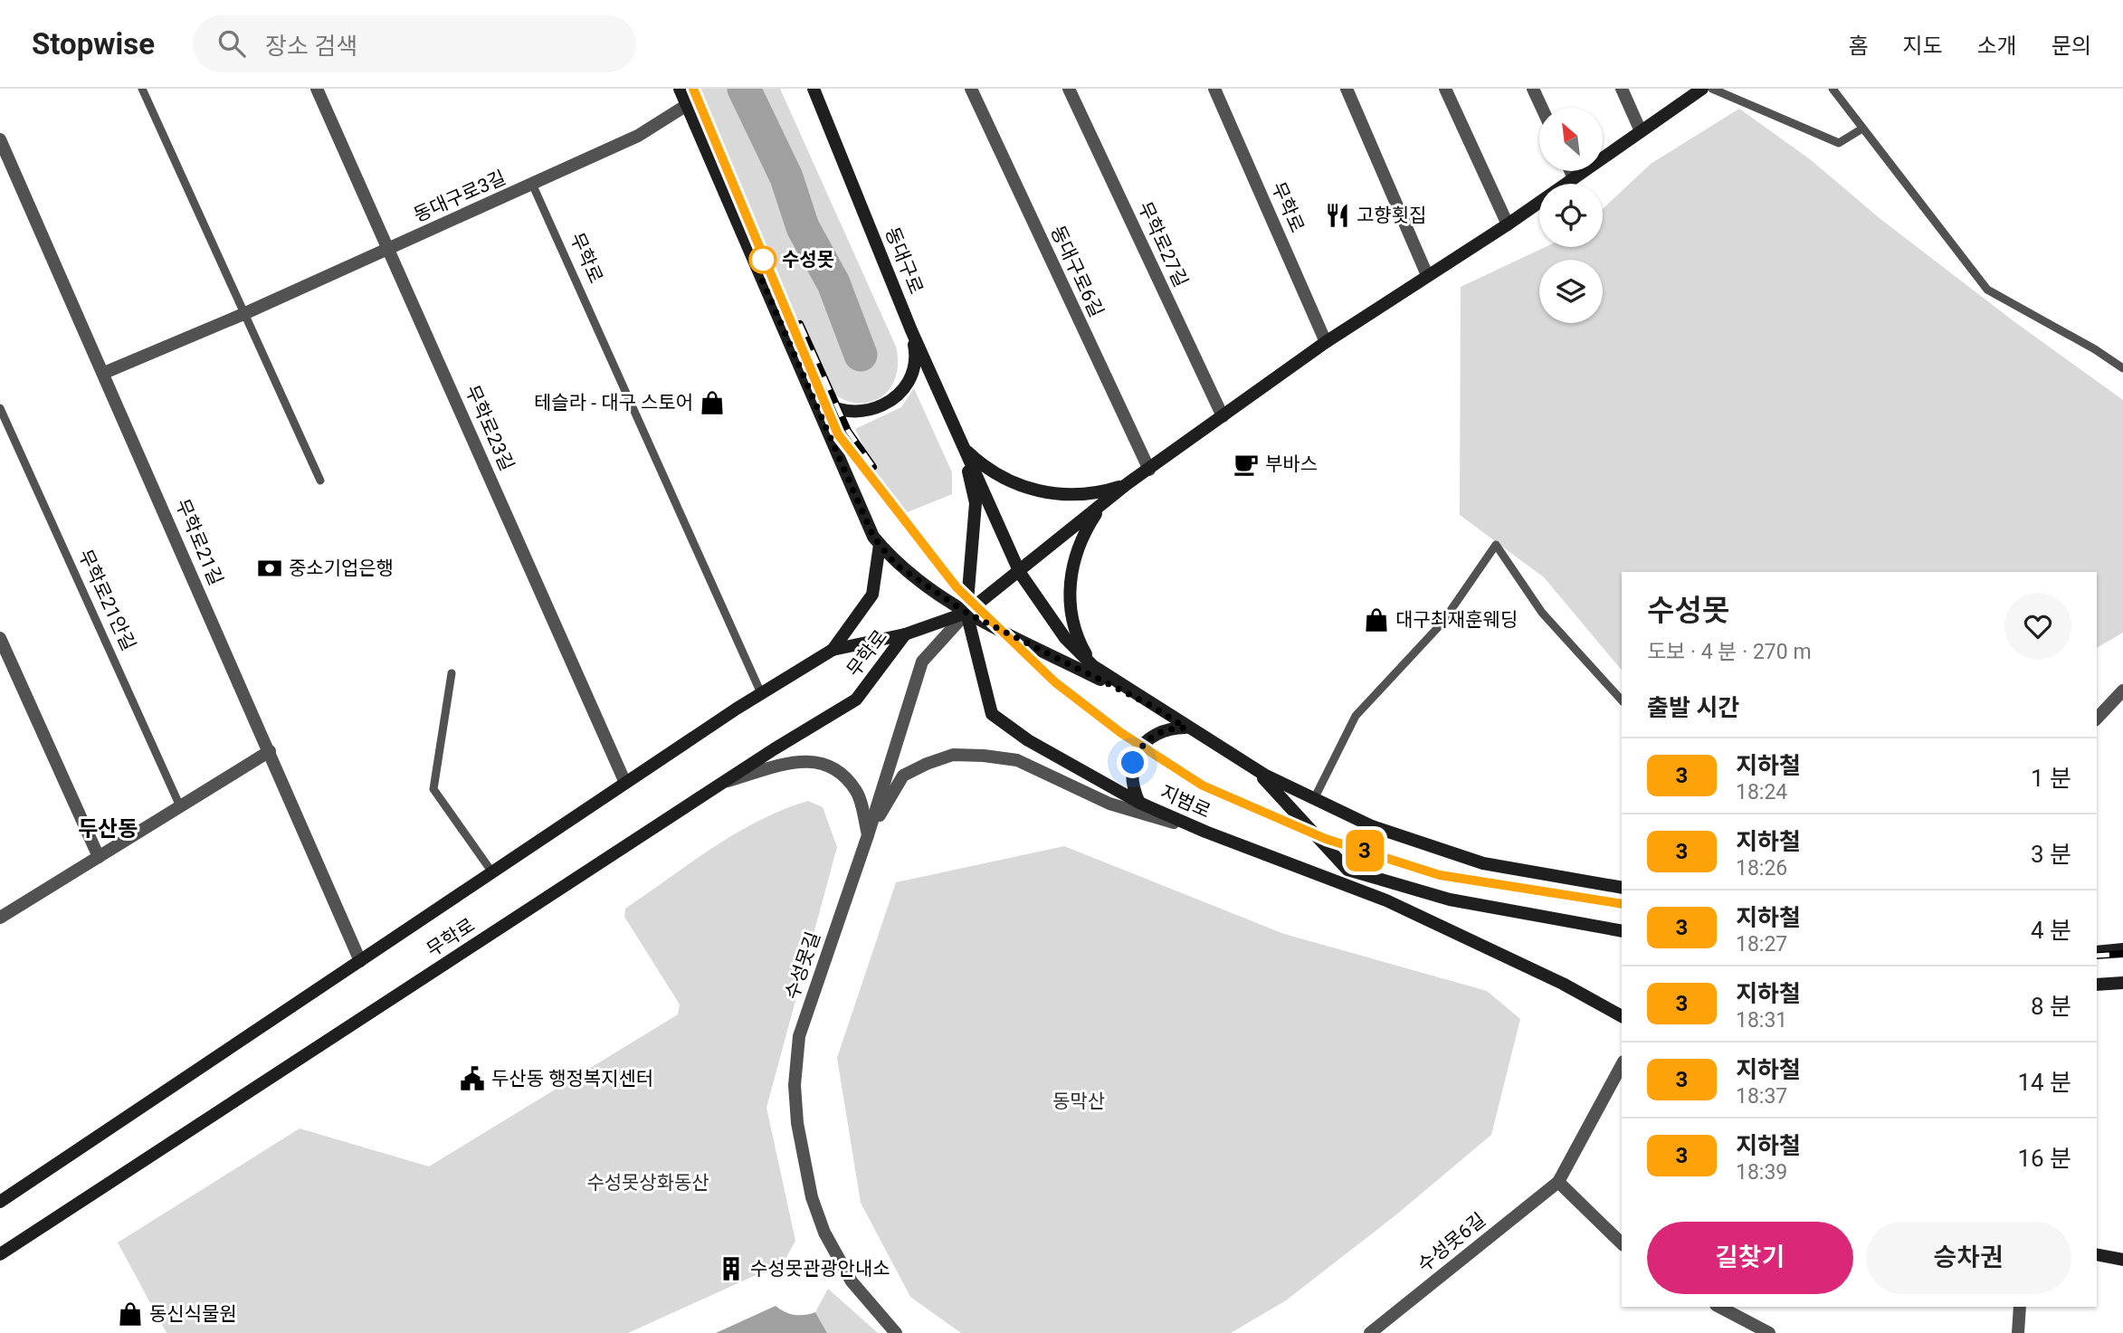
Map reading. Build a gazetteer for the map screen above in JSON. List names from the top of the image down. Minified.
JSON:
{"streets":{"main road":["무학로","동대구로","지범로"],"street":["동대구로3길","무학로27길","동대구로6길","무학로23길","무학로21길","수성못길","수성못6길"],"lane":["무학로21안길"]},"crossings":[["동대구로3길","무학로"],["동대구로3길","무학로23길"],["동대구로3길","무학로21길"],["무학로","무학로27길"],["무학로","동대구로6길"],["무학로","무학로23길"],["무학로","무학로21길"],["무학로","지범로"],["무학로","수성못길"],["동대구로","지범로"],["지범로","수성못길"]],"districts":["두산동"],"parks":["동막산","수성못상화동산"],"places":{"restaurant":["고향횟집"],"other":["수성못"],"shop":["테슬라 - 대구 스토어","대구최재훈웨딩","동신식물원"],"cafe":["부바스"],"bank":["중소기업은행"],"public building":["두산동 행정복지센터"],"building":["수성못관광안내소"]},"lines":["metro line 3"],"north":"top left","page":{"header":"Stopwise","search":"장소 검색","nav":["홈","지도","소개","문의"],"on_map":"3","heading":[["수성못","도보 · 4 분 · 270 m"],"출발 시간"],"list":[{"mark":"3","name":"지하철","note":"18:24","value":"1 분"},{"mark":"3","name":"지하철","note":"18:26","value":"3 분"},{"mark":"3","name":"지하철","note":"18:27","value":"4 분"},{"mark":"3","name":"지하철","note":"18:31","value":"8 분"},{"mark":"3","name":"지하철","note":"18:37","value":"14 분"},{"mark":"3","name":"지하철","note":"18:39","value":"16 분"}],"buttons":["길찾기","승차권"]}}
